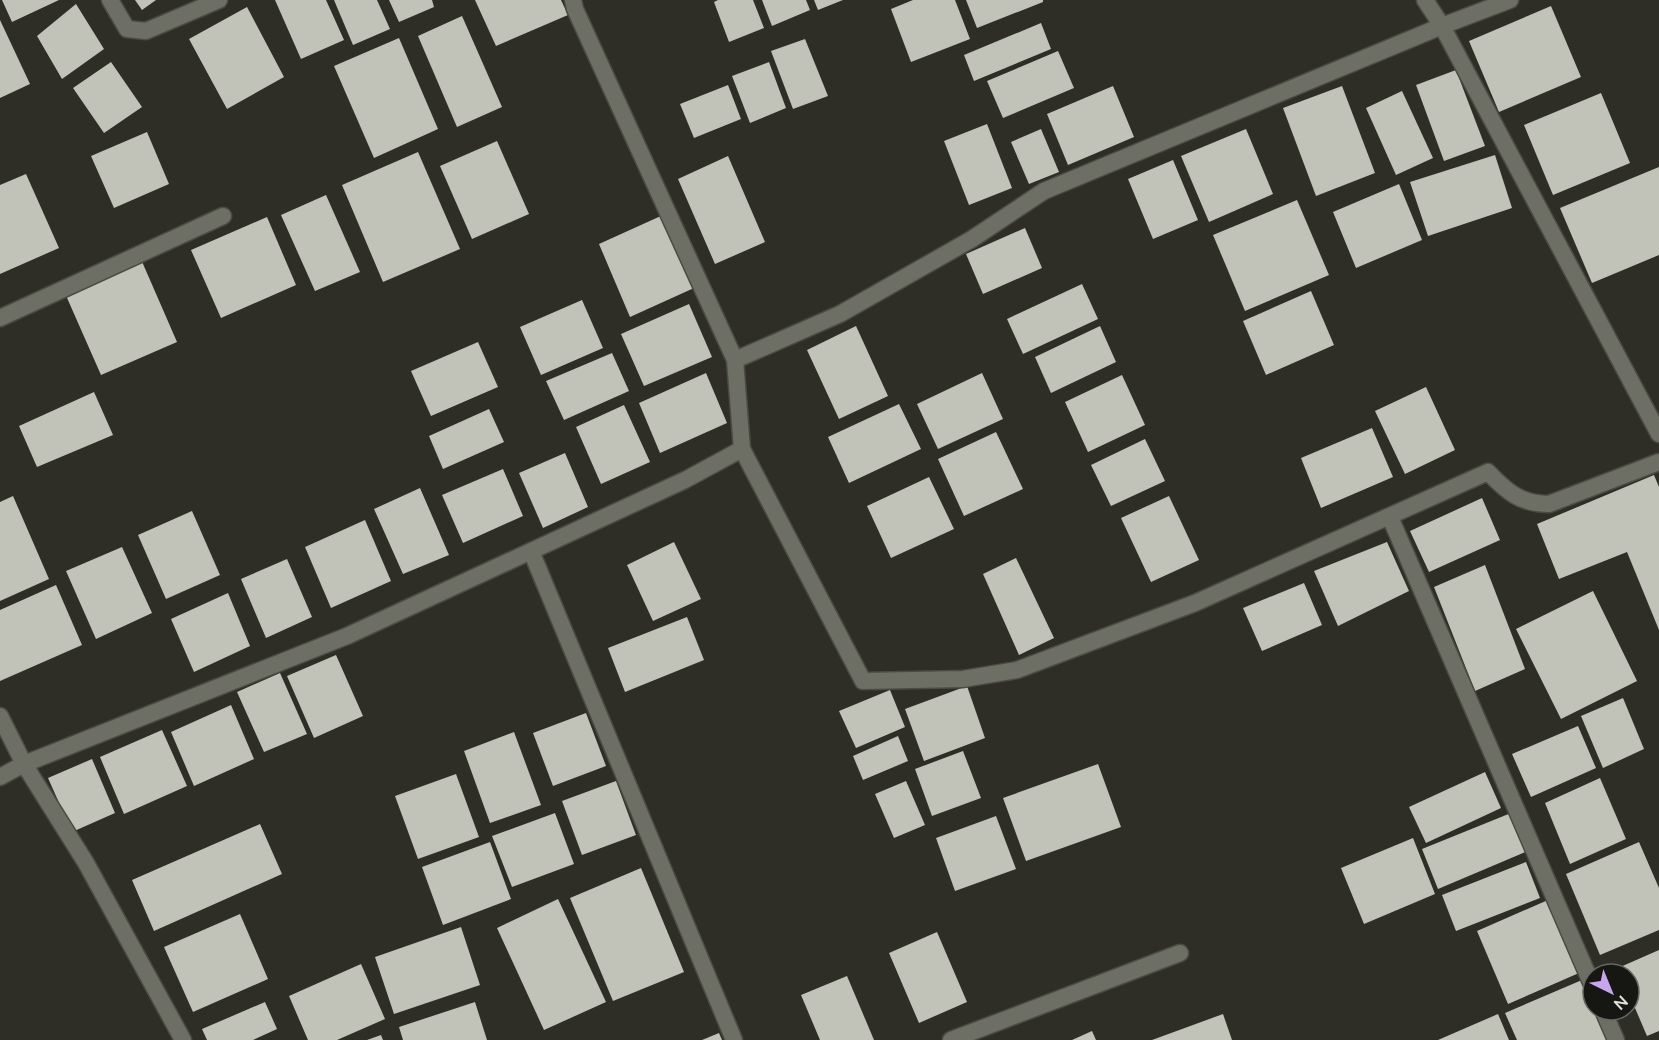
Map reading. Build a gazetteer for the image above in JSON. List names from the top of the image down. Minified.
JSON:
{"north":"bottom right"}
